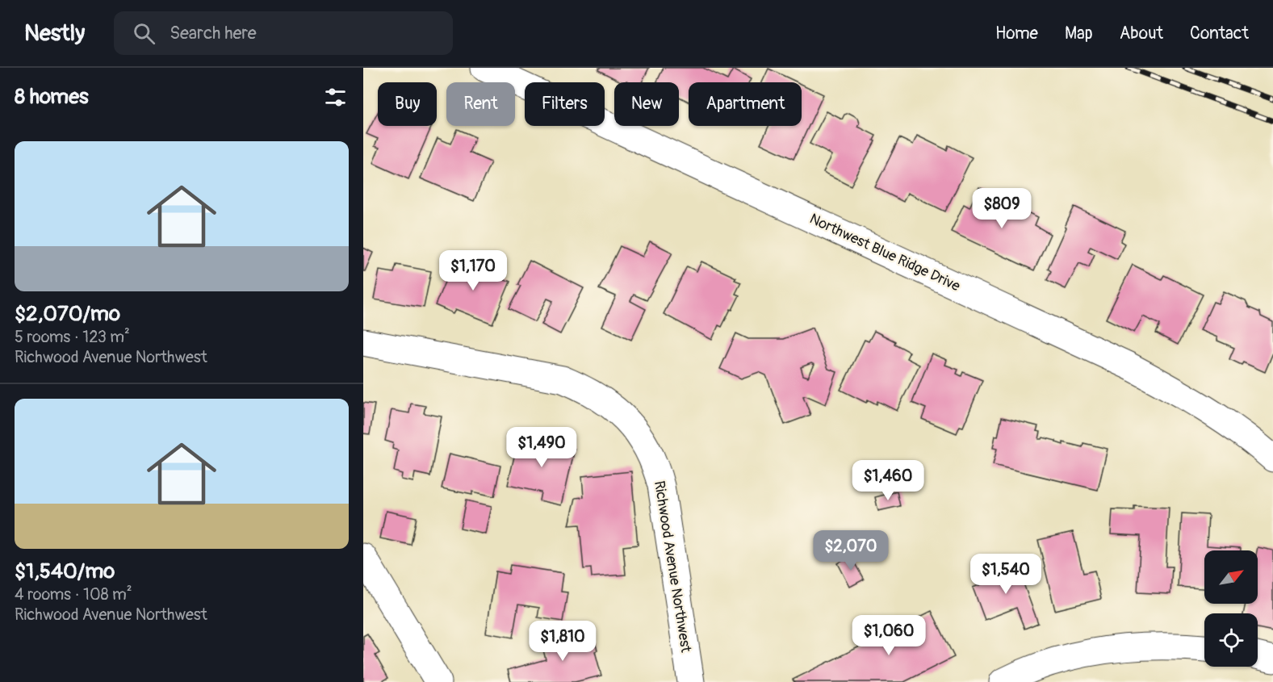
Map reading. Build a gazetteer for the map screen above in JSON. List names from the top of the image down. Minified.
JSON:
{"streets":{"street":["Northwest Blue Ridge Drive","Richwood Avenue Northwest"]},"north":"top right","page":{"header":"Nestly","search":"Search here","nav":["Home","Map","About","Contact"],"heading":"8 homes","chip":["Buy","Rent","Filters","New","Apartment"],"list":[{"name":"$2,070/mo","note":"5 rooms · 123 m² · Richwood Avenue Northwest"},{"name":"$1,540/mo","note":"4 rooms · 108 m² · Richwood Avenue Northwest"}],"price":["$809","$1,170","$1,490","$1,460","$2,070","$1,540","$1,060","$1,810"]}}
